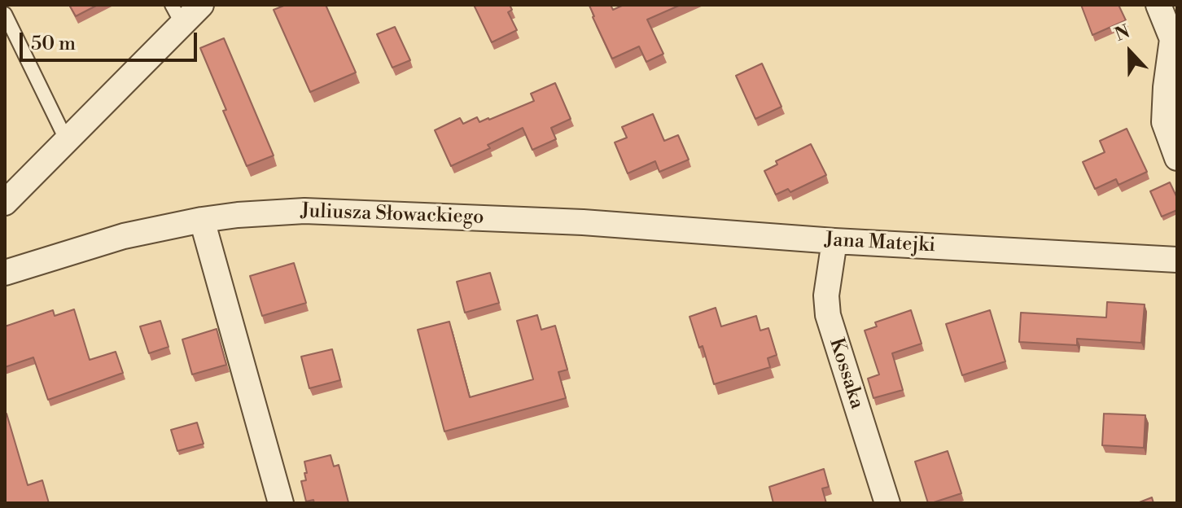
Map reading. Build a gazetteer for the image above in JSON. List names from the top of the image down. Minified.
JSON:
{"streets":{"street":["Juliusza Słowackiego","Jana Matejki","Kossaka"]},"crossings":[["Juliusza Słowackiego","Jana Matejki"],["Jana Matejki","Kossaka"]],"scale_bar":"50 m","north":"top"}
